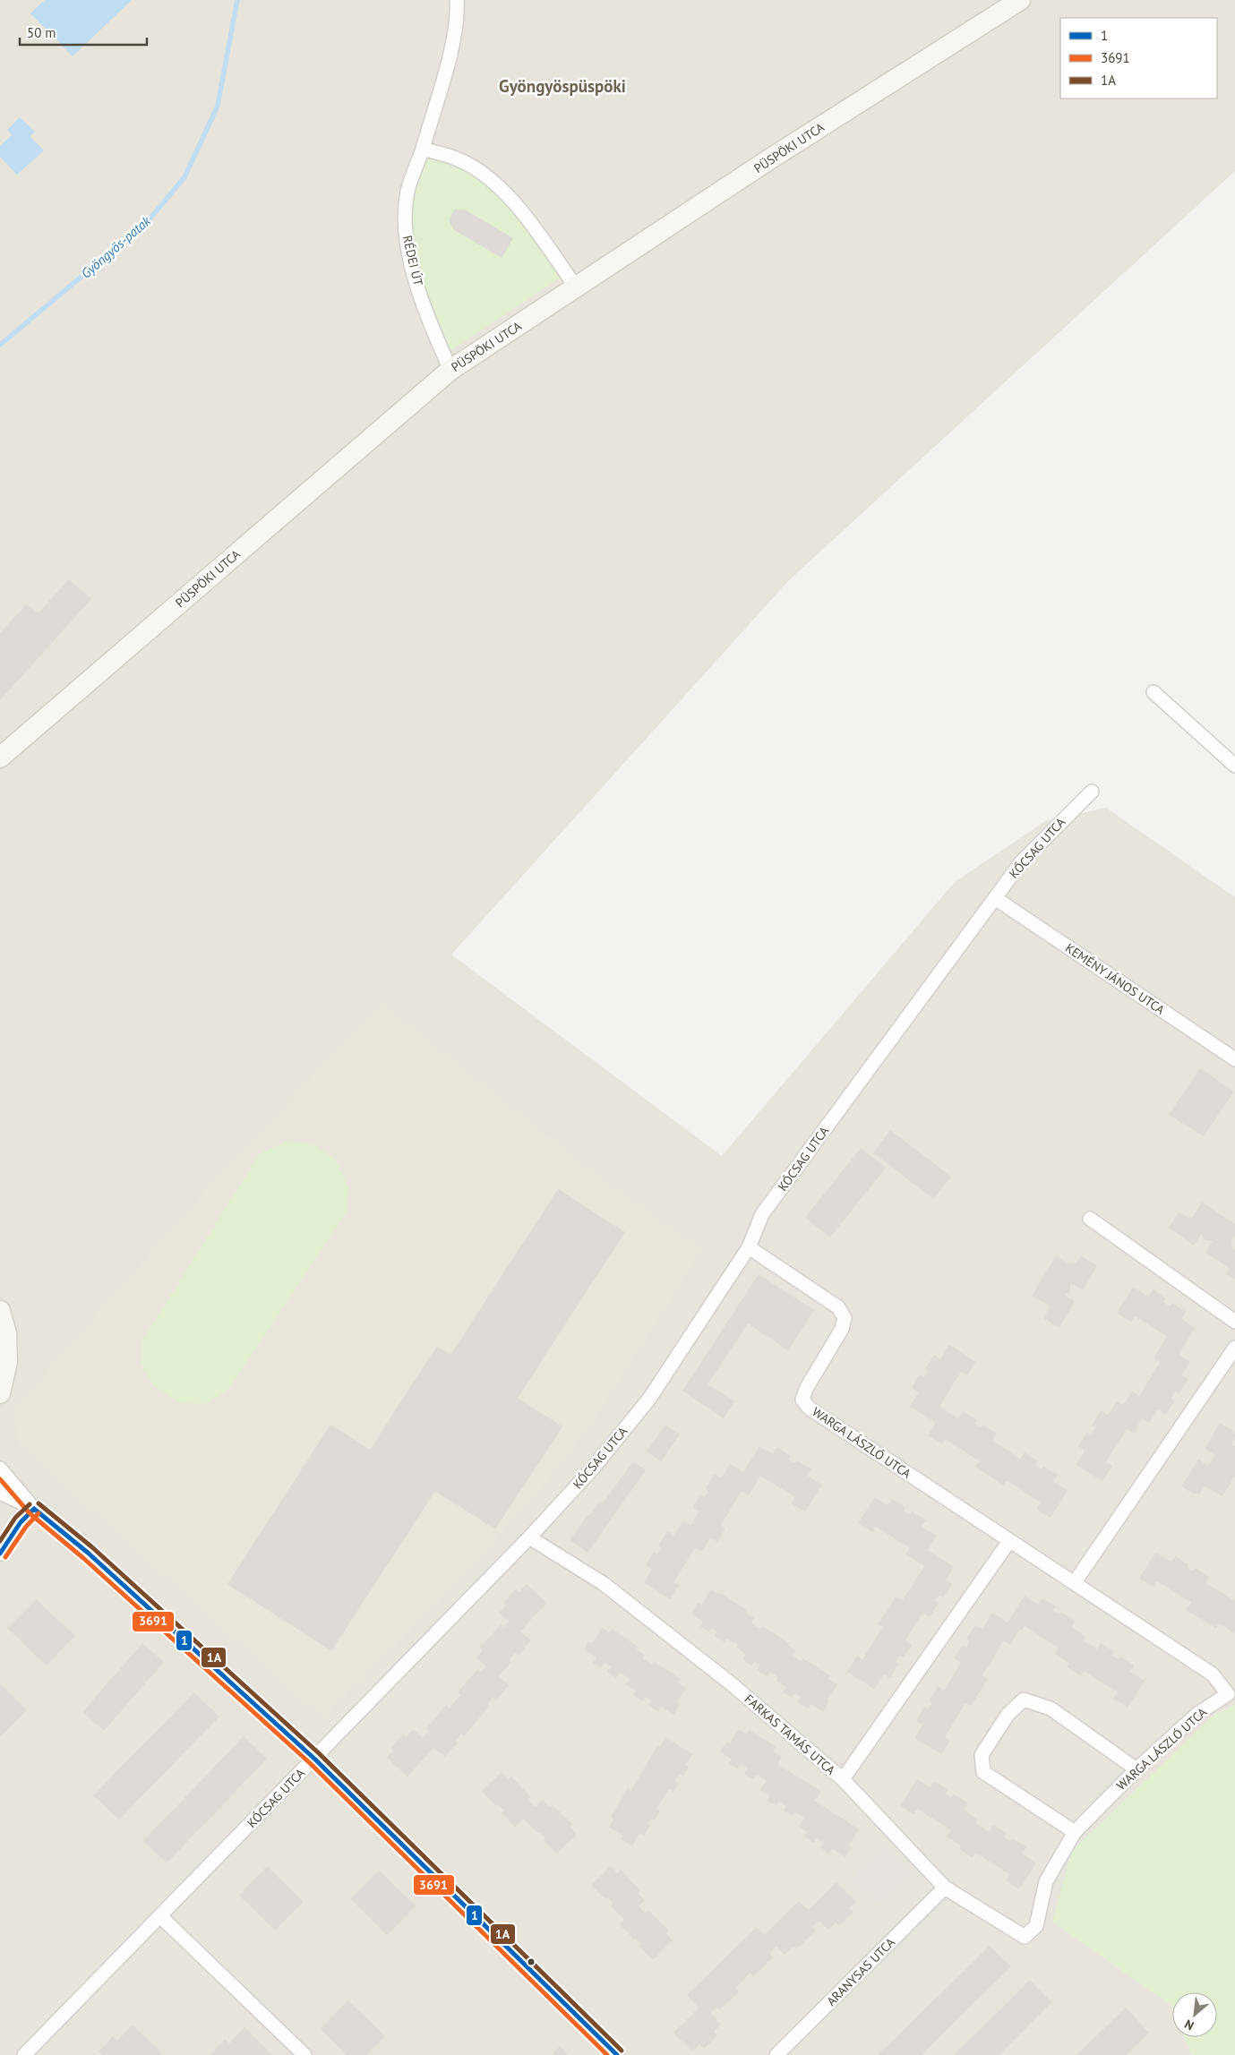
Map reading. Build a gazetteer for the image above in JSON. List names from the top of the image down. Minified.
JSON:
{"streets":{"street":["PÜSPÖKI UTCA","RÉDEI ÚT","KÓCSAG UTCA","KEMÉNY JÁNOS UTCA","WARGA LÁSZLÓ UTCA","FARKAS TAMÁS UTCA","ARANYSAS UTCA"]},"crossings":[["PÜSPÖKI UTCA","RÉDEI ÚT"],["KÓCSAG UTCA","KEMÉNY JÁNOS UTCA"],["KÓCSAG UTCA","WARGA LÁSZLÓ UTCA"],["KÓCSAG UTCA","FARKAS TAMÁS UTCA"],["WARGA LÁSZLÓ UTCA","FARKAS TAMÁS UTCA"],["FARKAS TAMÁS UTCA","ARANYSAS UTCA"]],"districts":["Gyöngyöspüspöki"],"water":["Gyöngyös-patak"],"lines":["transit line 3691","transit line 1A","transit line 1"],"legend":["1","3691","1A"],"scale_bar":"50 m","north":"bottom left"}
